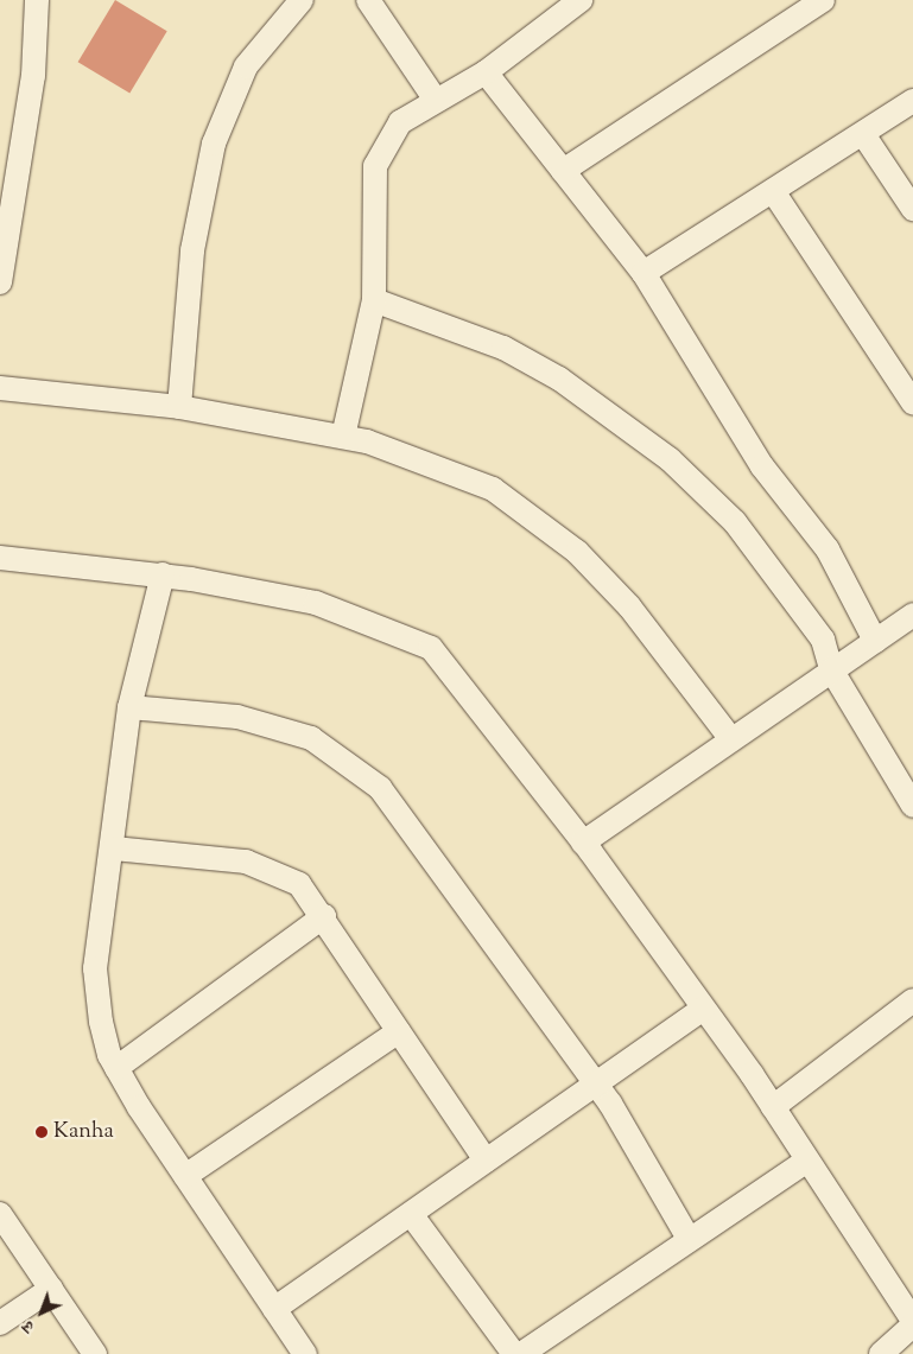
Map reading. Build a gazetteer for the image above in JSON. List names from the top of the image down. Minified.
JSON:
{"places":["Kanha"],"north":"bottom left"}
